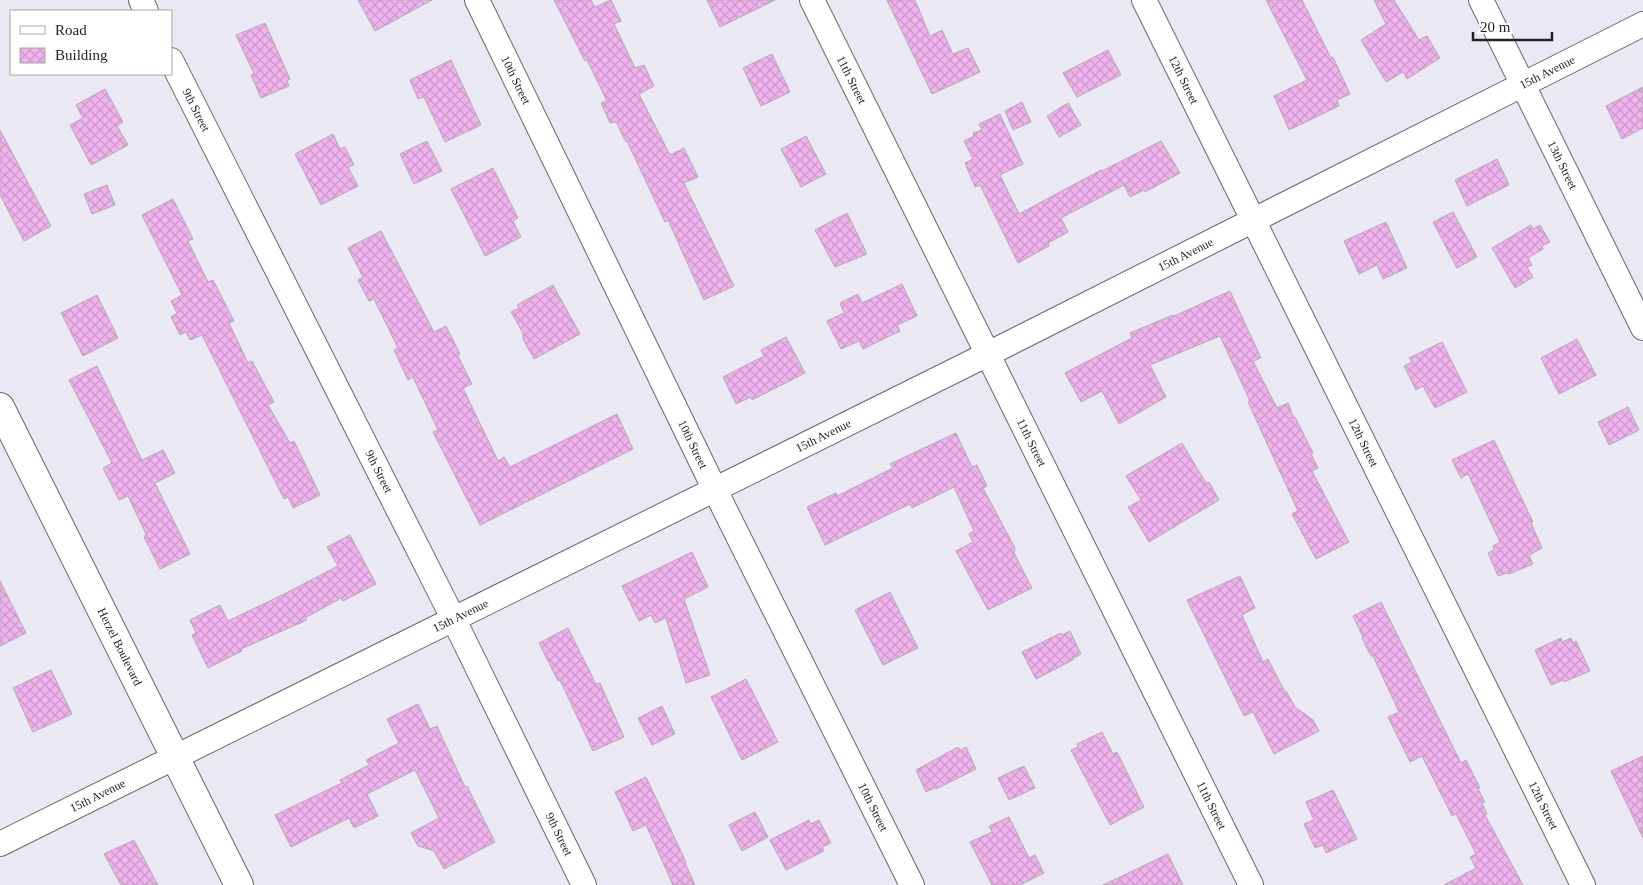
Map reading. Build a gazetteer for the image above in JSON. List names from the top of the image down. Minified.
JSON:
{"streets":{"street":["15th Avenue","10th Street","11th Street","12th Street","9th Street","13th Street","Herzel Boulevard"]},"crossings":[["15th Avenue","10th Street"],["15th Avenue","11th Street"],["15th Avenue","12th Street"],["15th Avenue","9th Street"],["15th Avenue","13th Street"],["15th Avenue","Herzel Boulevard"]],"legend":["Road","Building"],"scale_bar":"20 m"}
